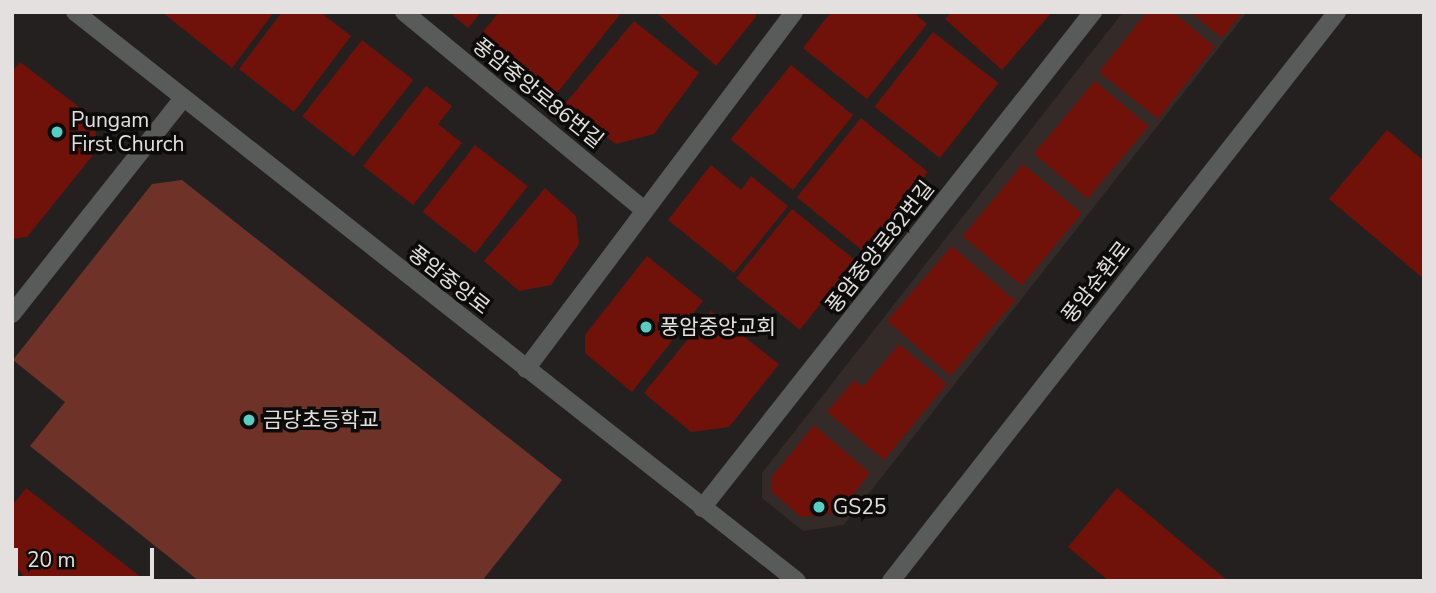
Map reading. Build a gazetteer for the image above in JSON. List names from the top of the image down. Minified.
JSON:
{"streets":{"street":["풍암중앙로86번길","풍암중앙로82번길","풍암중앙로","풍암순환로"]},"crossings":[["풍암중앙로82번길","풍암중앙로"]],"places":["Pungam First Church","풍암중앙교회","금당초등학교","GS25"],"scale_bar":"20 m"}
